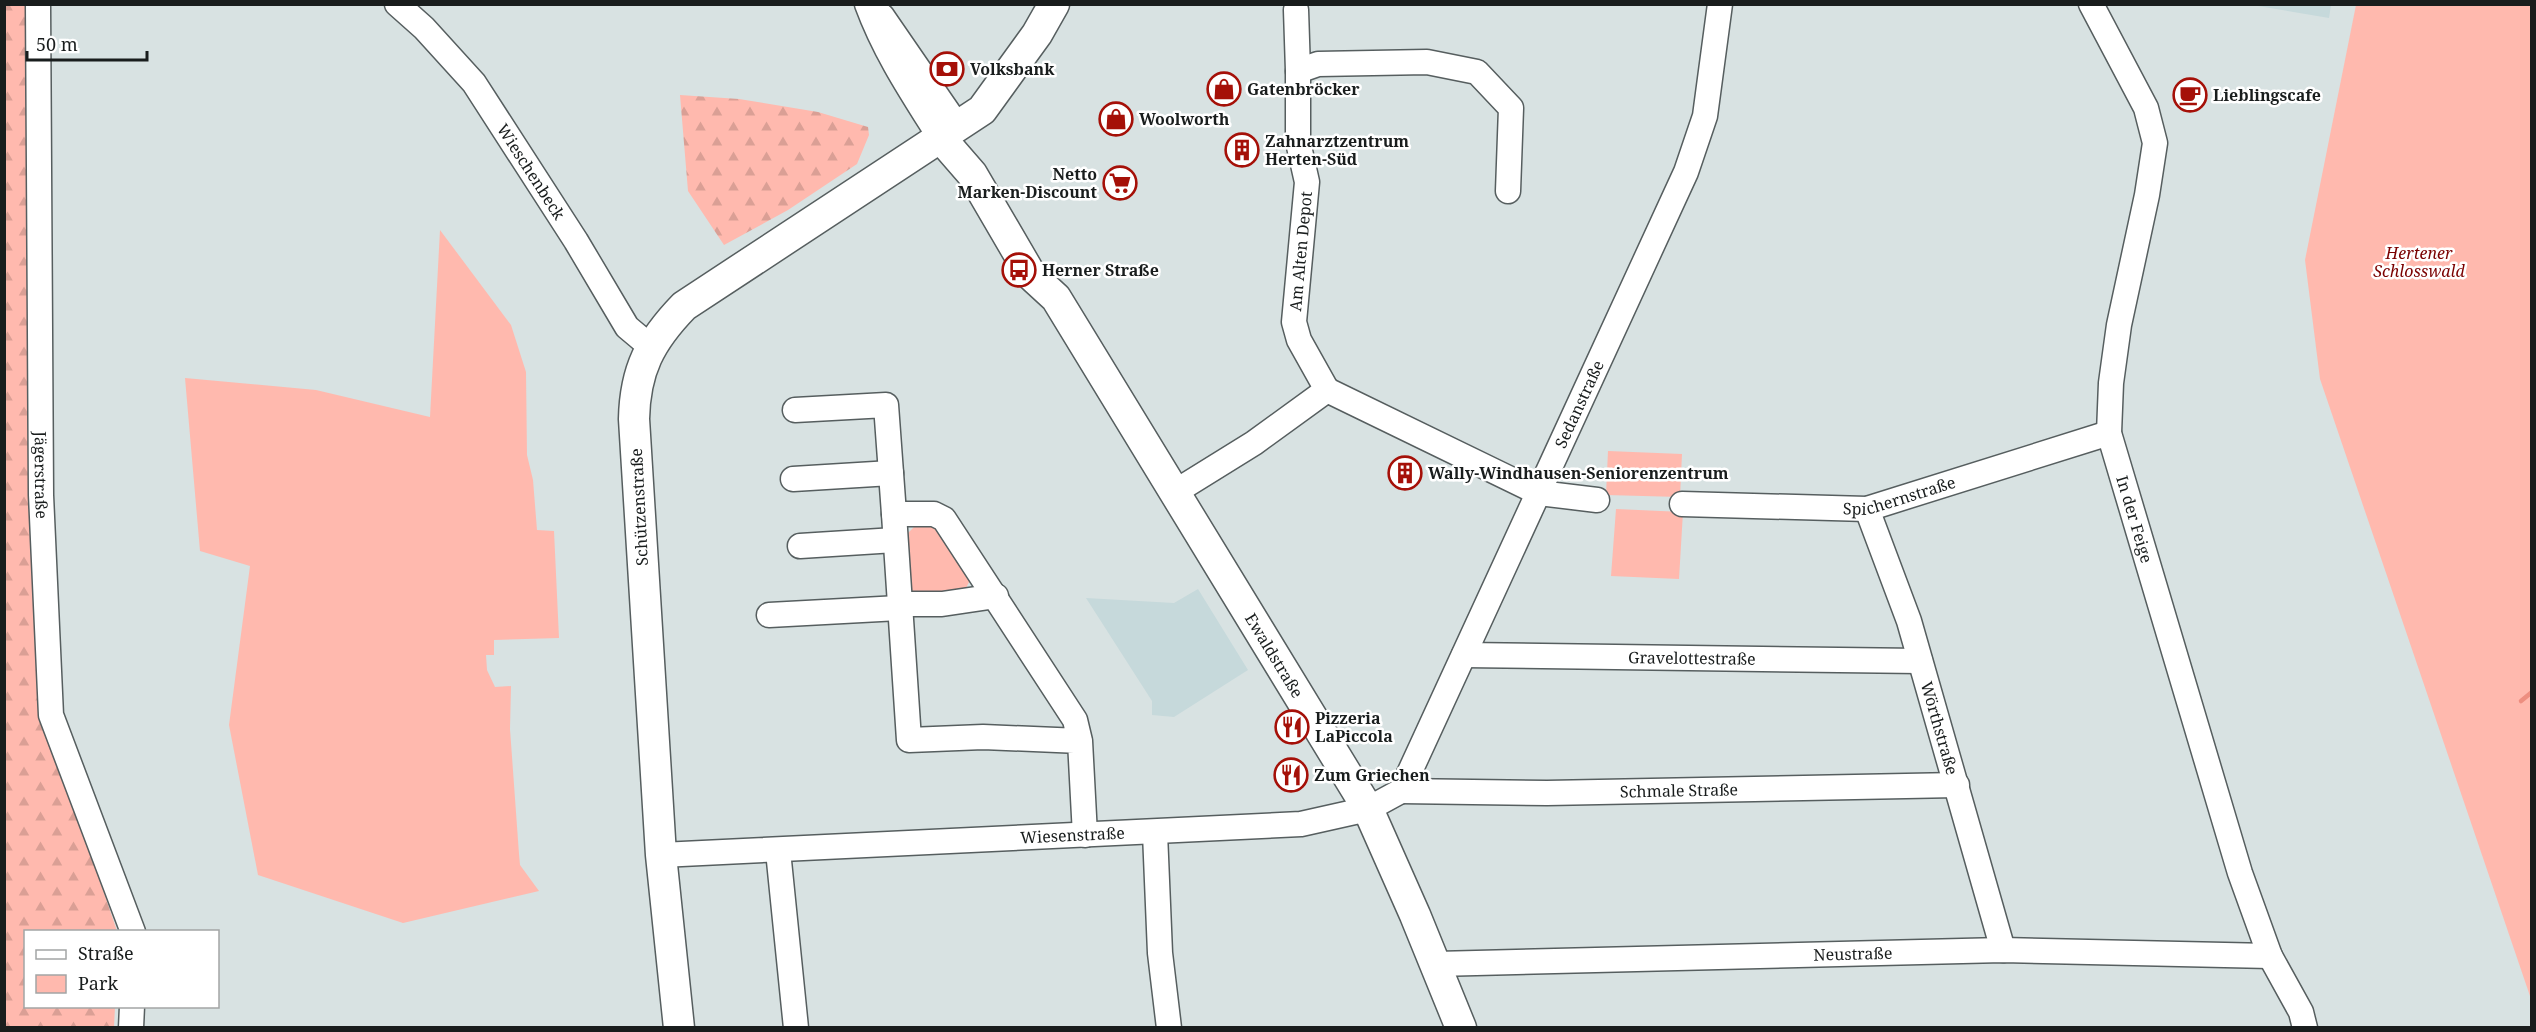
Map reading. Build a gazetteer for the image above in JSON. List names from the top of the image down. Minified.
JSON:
{"streets":{"main road":["Schützenstraße","Ewaldstraße"],"street":["Wieschenbeck","Am Alten Depot","Sedanstraße","Jägerstraße","Spichernstraße","In der Feige","Gravelottestraße","Wörthstraße","Schmale Straße","Wiesenstraße","Neustraße"]},"crossings":[["Wieschenbeck","Schützenstraße"],["Sedanstraße","Gravelottestraße"],["Sedanstraße","Schmale Straße"],["Spichernstraße","In der Feige"],["Spichernstraße","Wörthstraße"],["Schützenstraße","Ewaldstraße"],["Schützenstraße","Wiesenstraße"],["In der Feige","Neustraße"],["Ewaldstraße","Wiesenstraße"],["Ewaldstraße","Neustraße"],["Gravelottestraße","Wörthstraße"],["Wörthstraße","Schmale Straße"],["Wörthstraße","Neustraße"]],"parks":["Hertener Schlosswald"],"places":{"bank":["Volksbank"],"shop":["Gatenbröcker","Woolworth"],"cafe":["Lieblingscafe"],"building":["Zahnarztzentrum Herten-Süd","Wally-Windhausen-Seniorenzentrum"],"supermarket":["Netto Marken-Discount"],"bus stop":["Herner Straße"],"restaurant":["Pizzeria LaPiccola","Zum Griechen"]},"legend":["Straße","Park"],"scale_bar":"50 m"}
